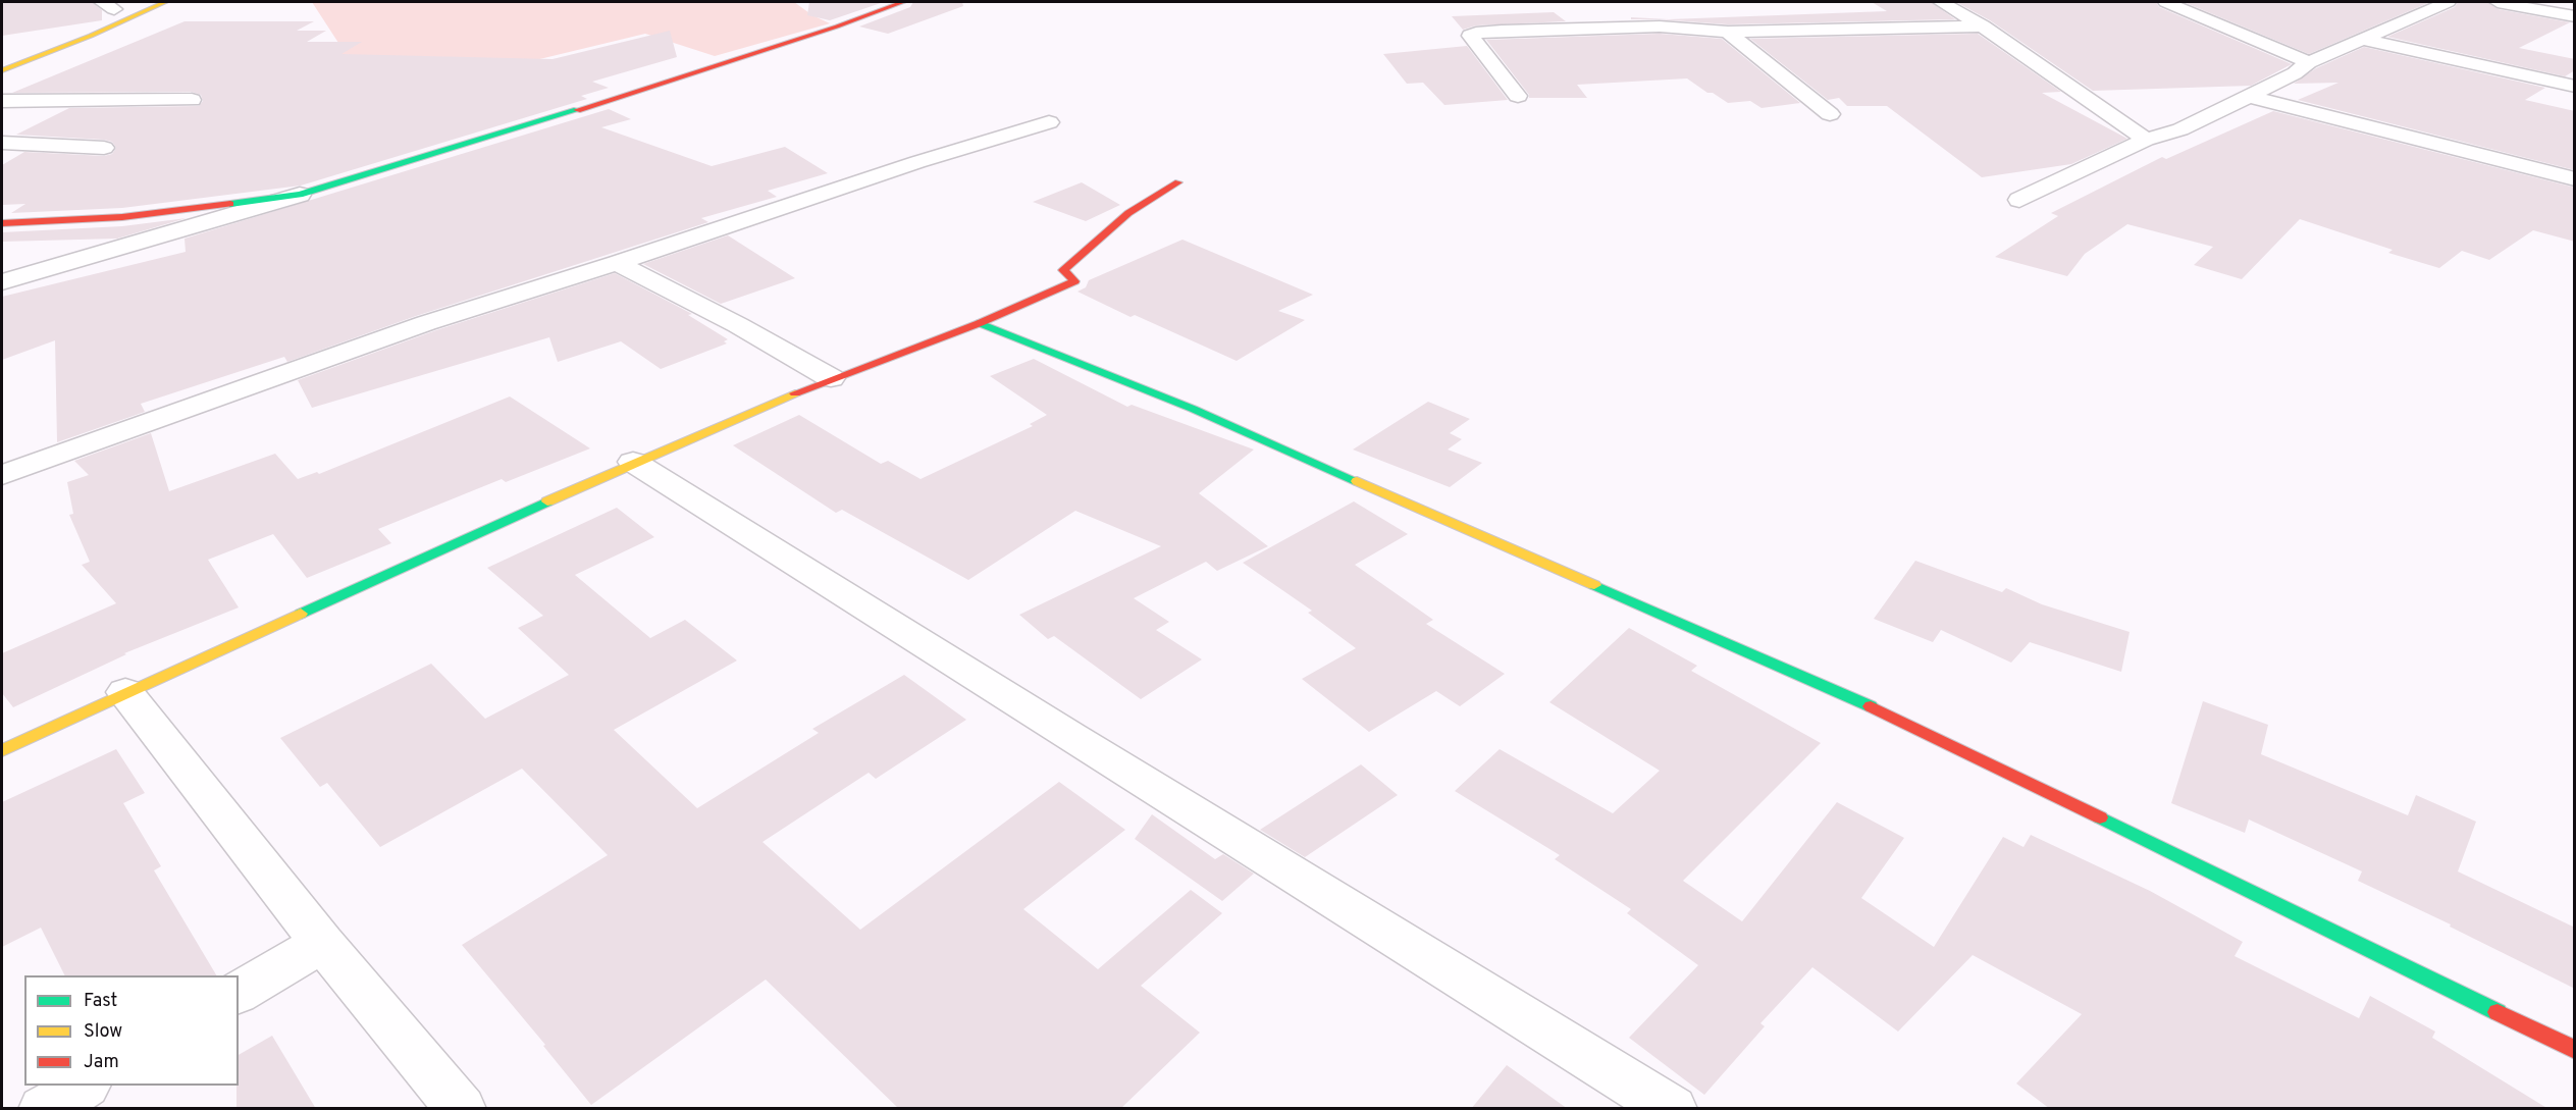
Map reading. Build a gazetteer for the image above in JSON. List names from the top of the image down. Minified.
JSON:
{"legend":["Fast","Slow","Jam"]}
